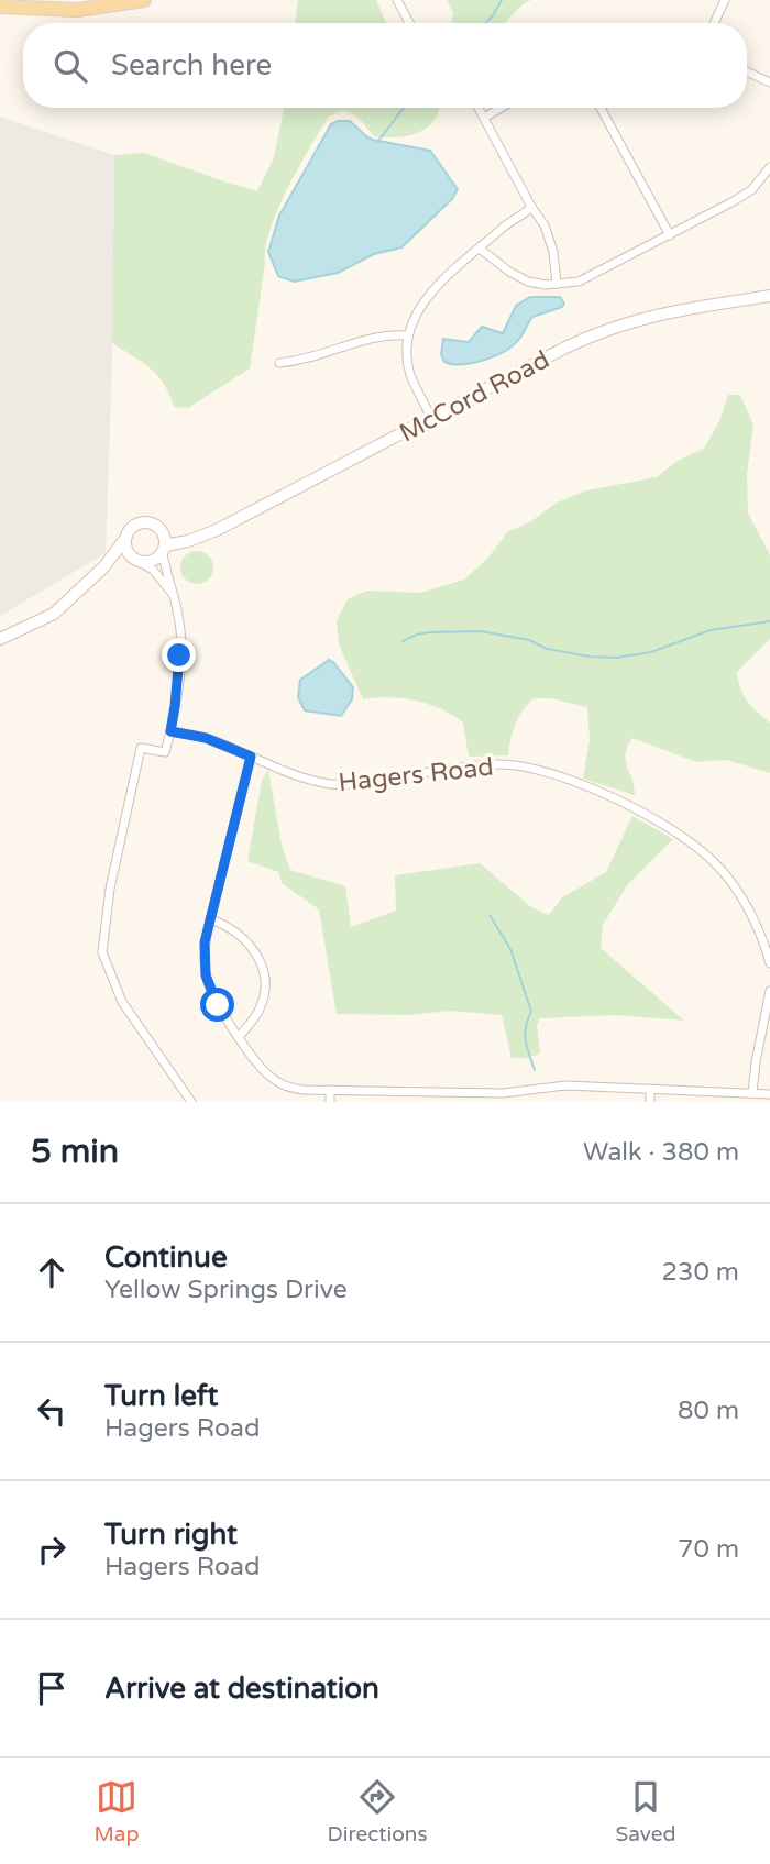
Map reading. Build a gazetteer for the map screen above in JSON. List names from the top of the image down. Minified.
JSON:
{"streets":{"street":["McCord Road","Hagers Road"]},"page":{"search":"Search here","heading":["5 min","Walk · 380 m"],"list":[["Continue","Yellow Springs Drive","230 m"],["Turn left","Hagers Road","80 m"],["Turn right","Hagers Road","70 m"],"Arrive at destination"],"nav":["Map","Directions","Saved"]}}
